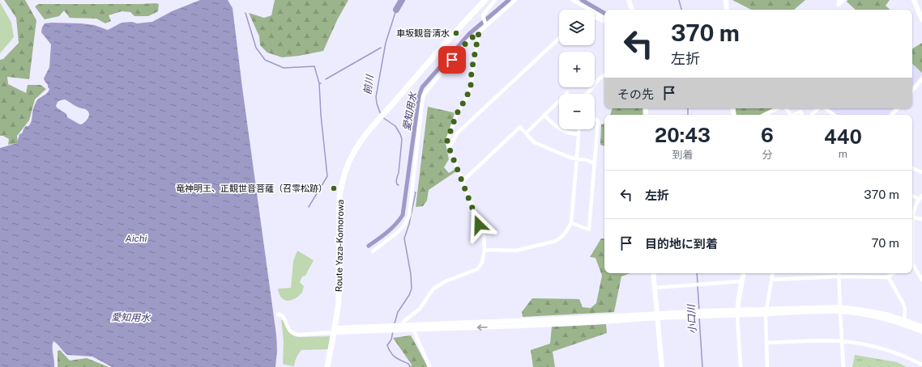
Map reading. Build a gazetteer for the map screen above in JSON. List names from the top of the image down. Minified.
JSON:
{"streets":{"main road":["Route Yaza-Komorowa"]},"water":["前川","愛知用水","Aichi","小口川"],"places":["車坂観音清水","竜神明王、正観世音菩薩（召零松跡）"],"page":{"map_buttons":["+","−"],"turn":["370 m","左折"],"then":"その先","eta":["20:43","到着","6","分","440","m"],"list":[{"name":"左折","value":"370 m"},{"name":"目的地に到着","value":"70 m"}]}}
